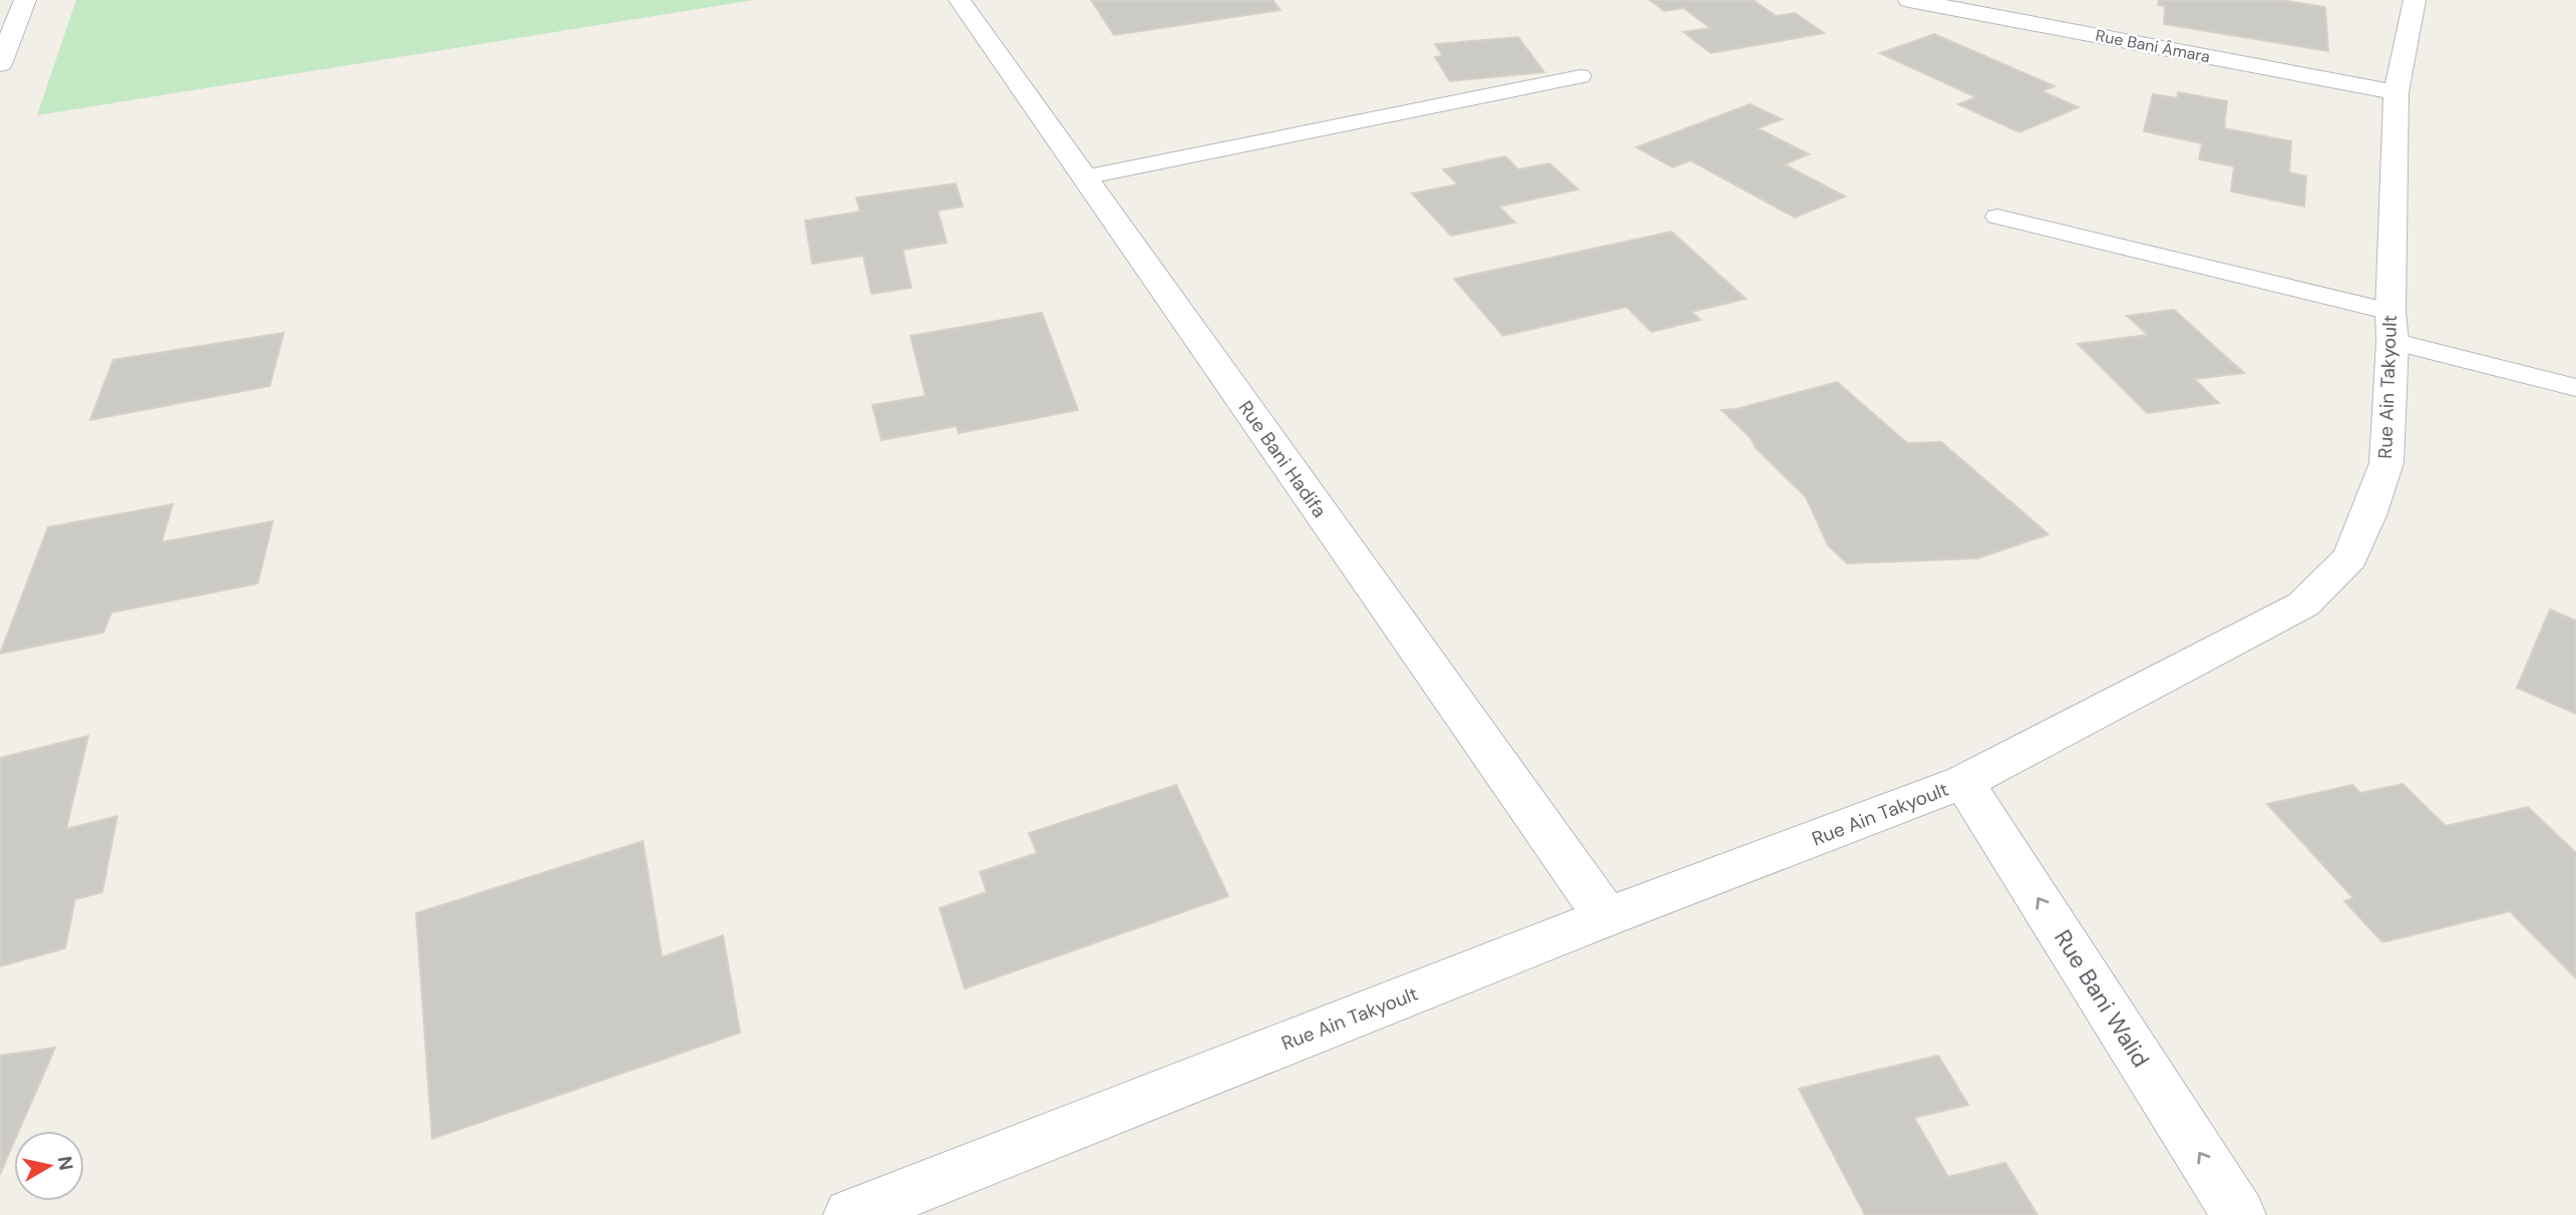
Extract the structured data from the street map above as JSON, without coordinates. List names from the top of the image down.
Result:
{
  "streets": {
    "street": [
      "Rue Bani Âmara",
      "Rue Ain Takyoult",
      "Rue Bani Hadifa",
      "Rue Bani Walid"
    ]
  },
  "crossings": [
    ["Rue Bani Âmara", "Rue Ain Takyoult"],
    ["Rue Ain Takyoult", "Rue Bani Hadifa"],
    ["Rue Ain Takyoult", "Rue Bani Walid"]
  ],
  "one_way": ["Rue Bani Walid"],
  "north": "right"
}
